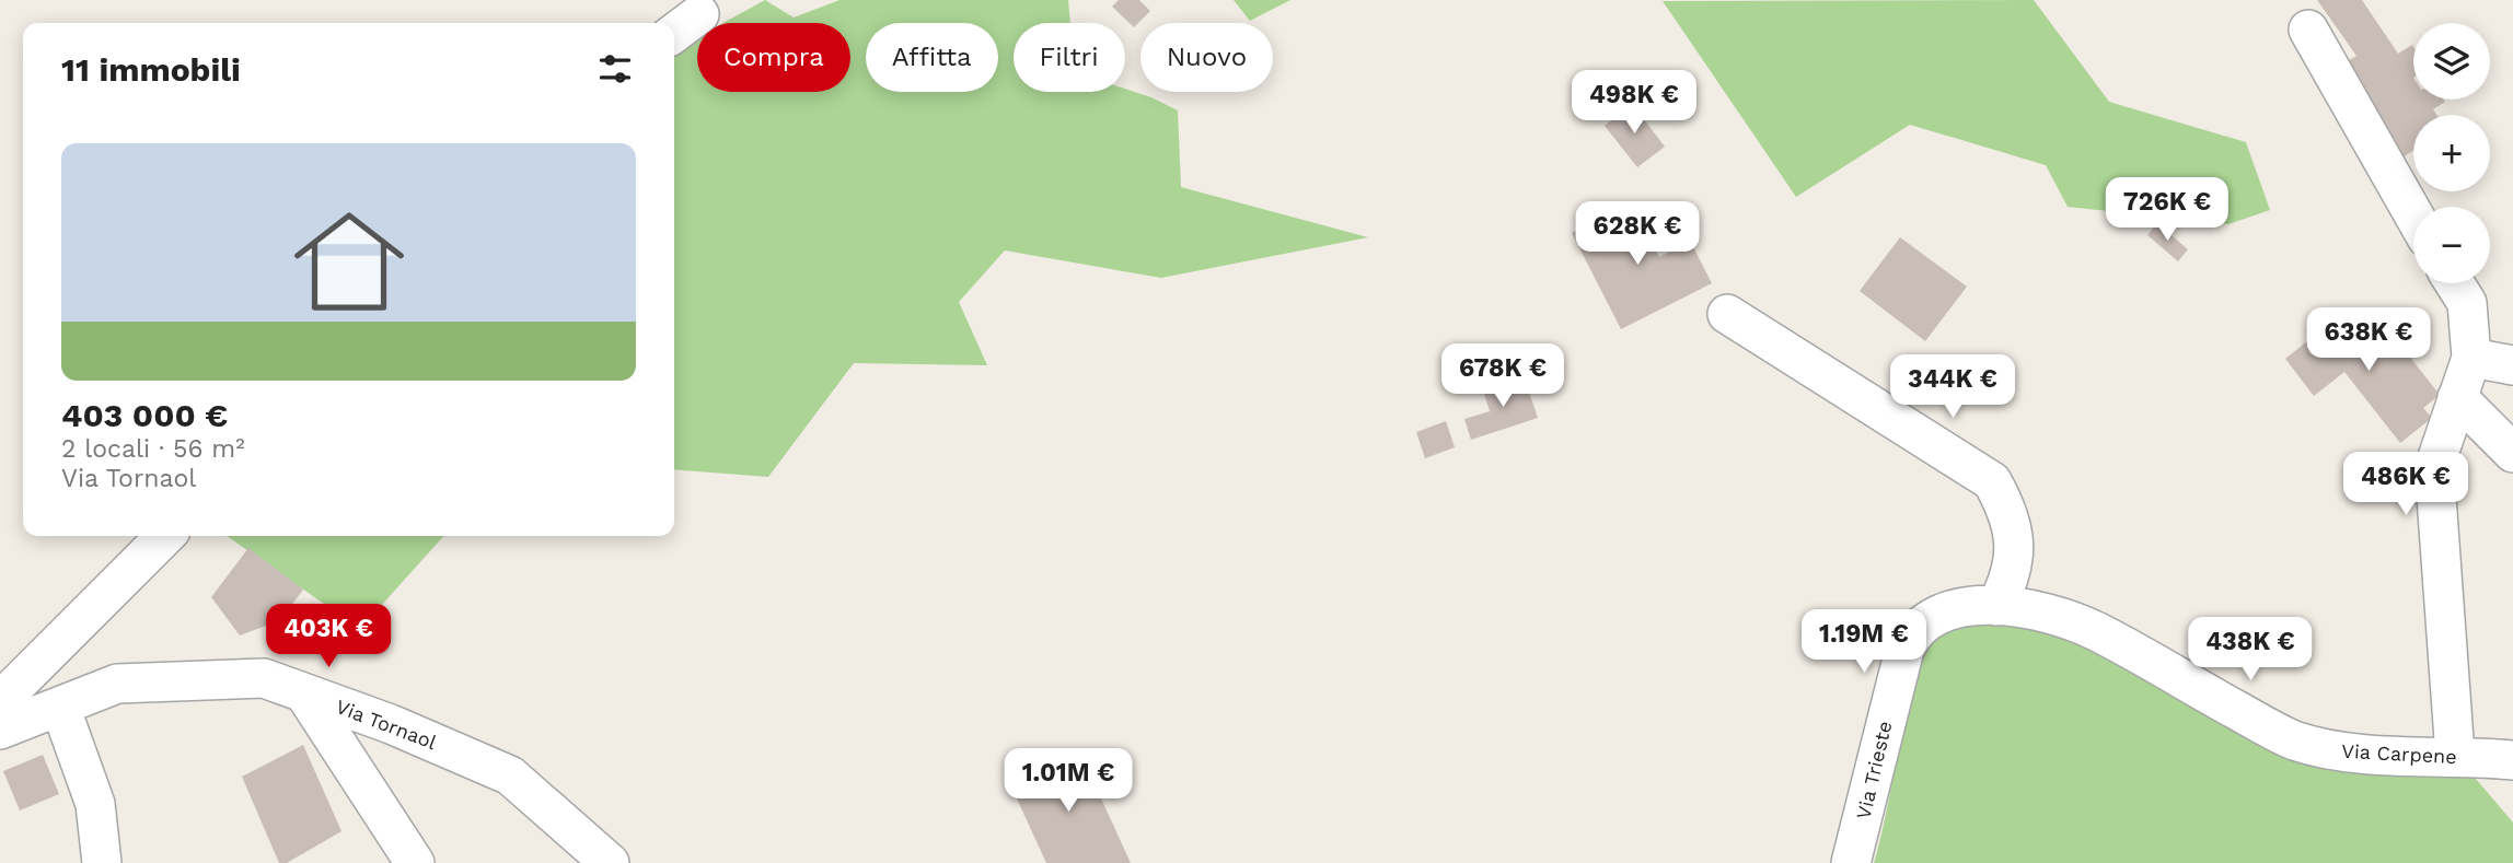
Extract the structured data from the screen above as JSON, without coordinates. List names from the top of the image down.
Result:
{
  "streets": {
    "street": ["Via Tornaol", "Via Carpene", "Via Trieste"]
  },
  "crossings": [
    ["Via Carpene", "Via Trieste"]
  ],
  "page": {
    "map_buttons": ["+", "−"],
    "chip": [
      "Compra",
      "Affitta",
      "Filtri",
      "Nuovo"
    ],
    "heading": "11 immobili",
    "price": [
      "498K €",
      "726K €",
      "628K €",
      "638K €",
      "678K €",
      "344K €",
      "486K €",
      "403K €",
      "1.19M €",
      "438K €",
      "1.01M €"
    ],
    "list": [
      {
        "name": "403 000 €",
        "note": "2 locali · 56 m² · Via Tornaol"
      }
    ]
  }
}
